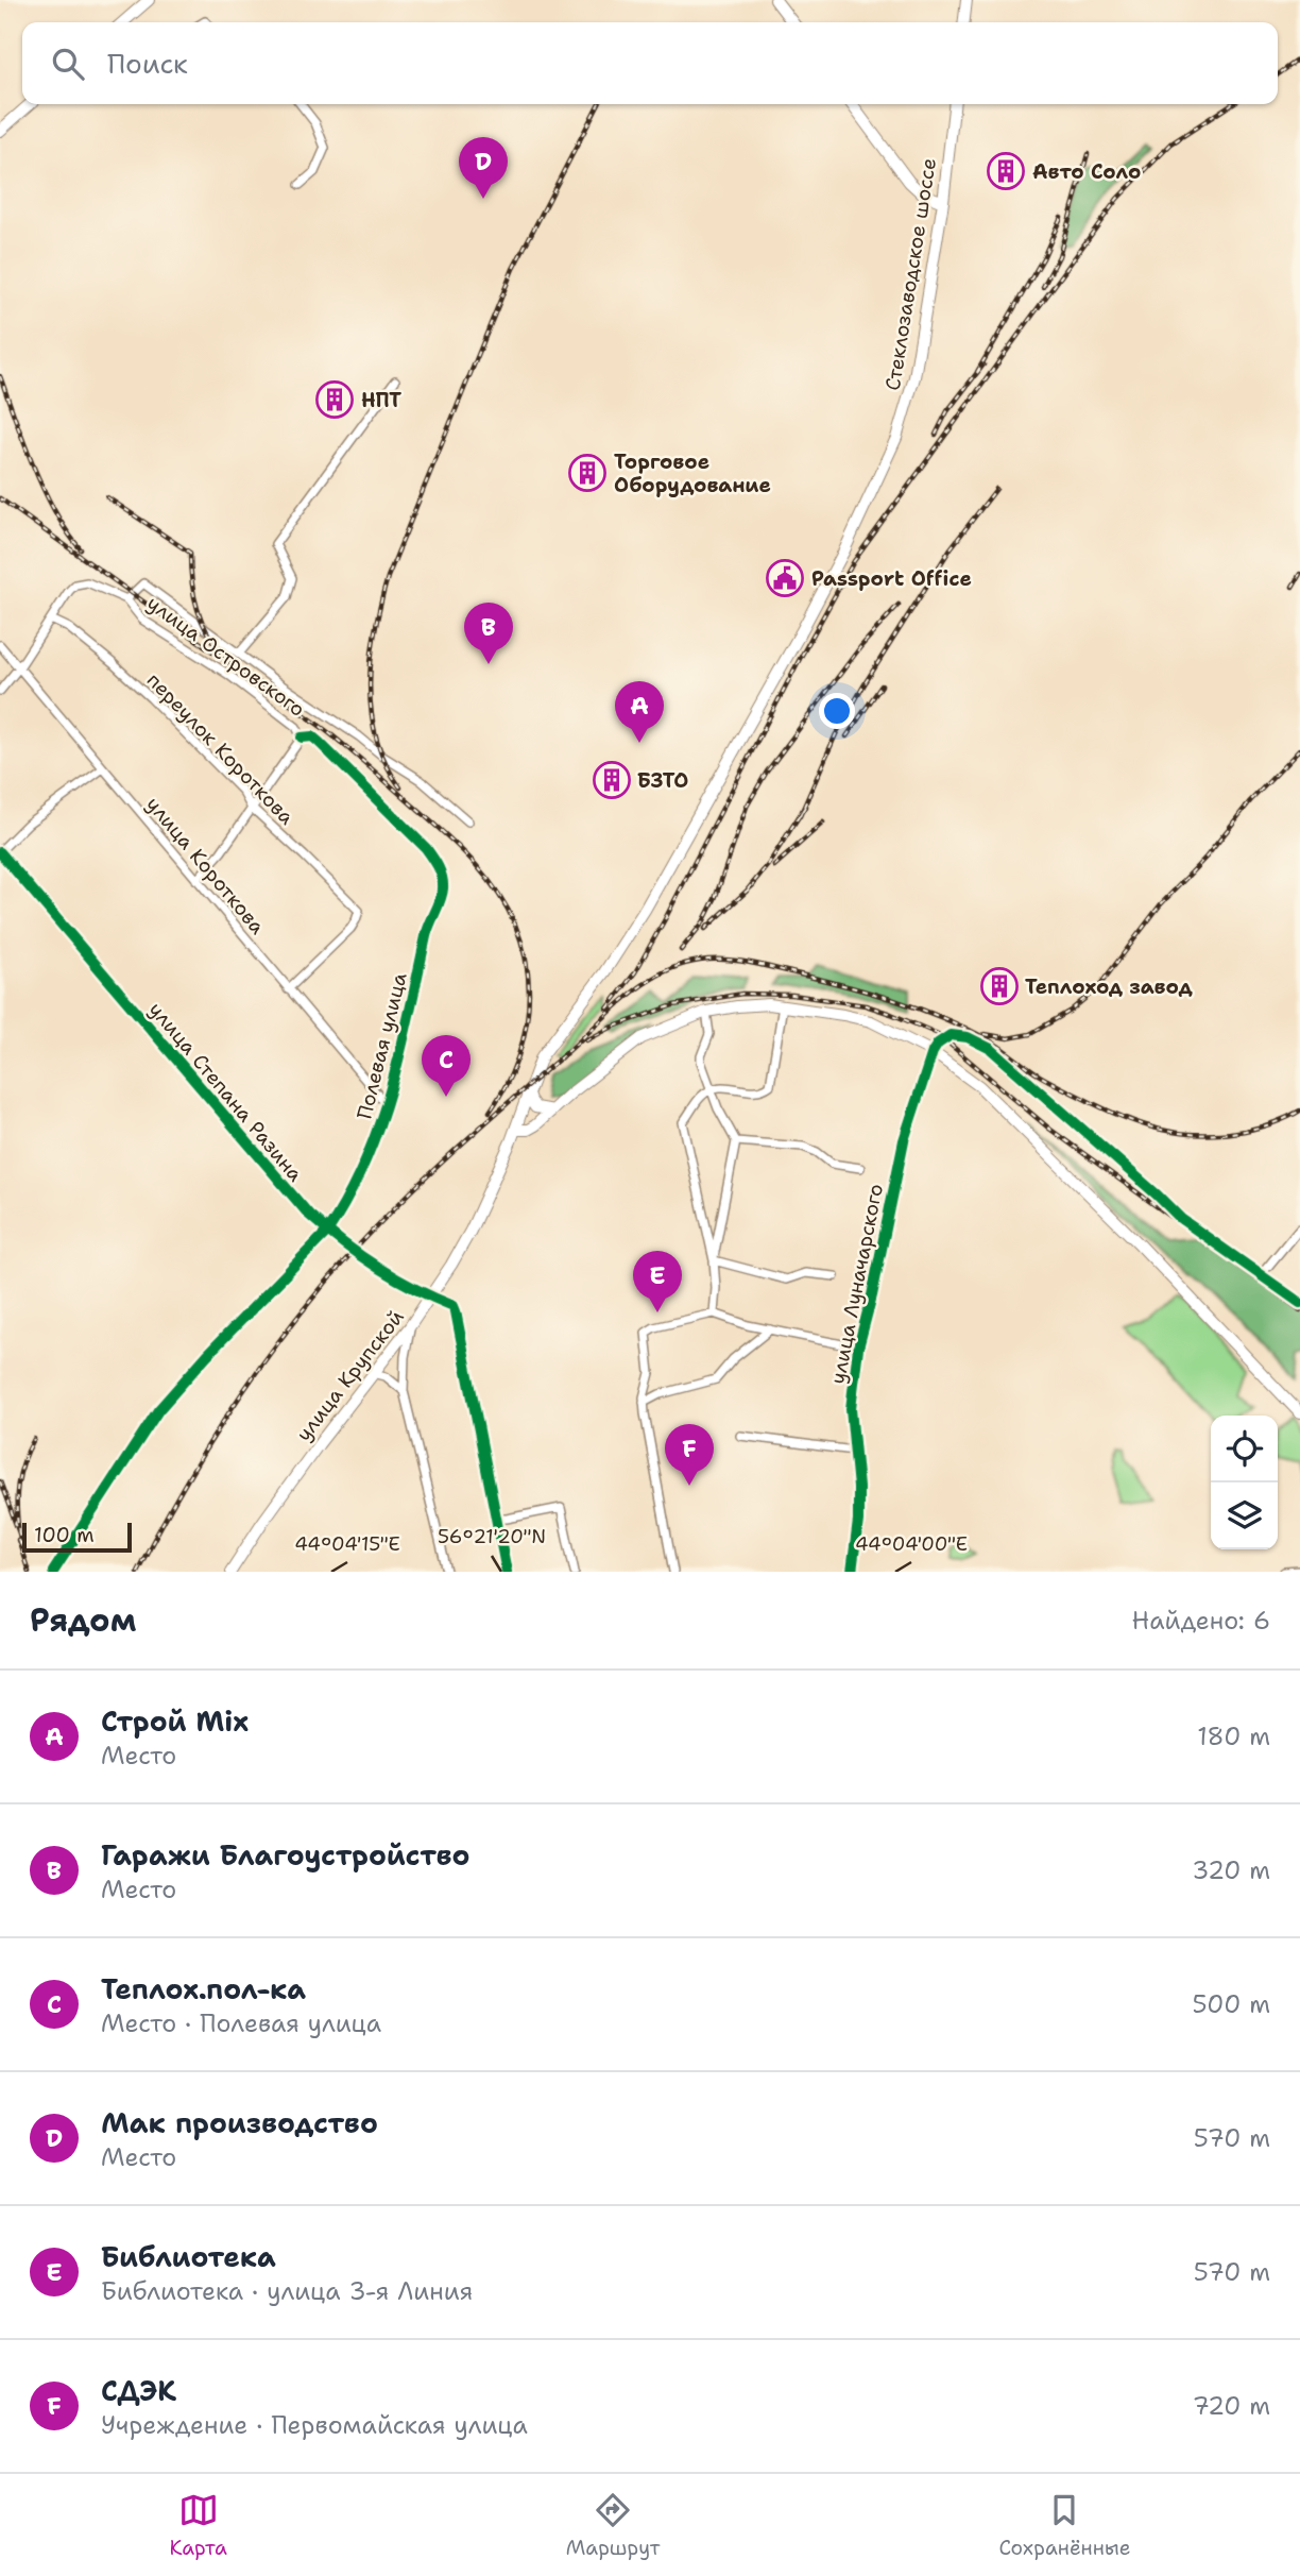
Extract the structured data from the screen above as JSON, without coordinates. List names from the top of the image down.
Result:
{
  "streets": {
    "main road": ["Стеклозаводское шоссе", "улица Степана Разина", "улица Крупской"],
    "street": [
      "улица Островского",
      "переулок Короткова",
      "улица Короткова",
      "Полевая улица",
      "улица Луначарского"
    ]
  },
  "crossings": [
    ["Стеклозаводское шоссе", "улица Крупской"],
    ["улица Островского", "переулок Короткова"],
    ["улица Островского", "Полевая улица"],
    ["переулок Короткова", "улица Короткова"],
    ["улица Короткова", "Полевая улица"],
    ["Полевая улица", "улица Степана Разина"],
    ["улица Степана Разина", "улица Крупской"]
  ],
  "places": {
    "building": [
      "Авто Соло",
      "НПТ",
      "Торговое Оборудование",
      "БЗТО",
      "Теплоход завод"
    ],
    "public building": ["Passport Office"]
  },
  "scale_bar": "100 m",
  "page": {
    "search": "Поиск",
    "pins": [
      "D",
      "B",
      "A",
      "C",
      "E",
      "F"
    ],
    "scale": "100 m",
    "heading": ["Рядом", "Найдено: 6"],
    "list": [
      {
        "mark": "A",
        "name": "Строй Mix",
        "note": "Место",
        "value": "180 m"
      },
      {
        "mark": "B",
        "name": "Гаражи Благоустройство",
        "note": "Место",
        "value": "320 m"
      },
      {
        "mark": "C",
        "name": "Теплох.пол-ка",
        "note": "Место · Полевая улица",
        "value": "500 m"
      },
      {
        "mark": "D",
        "name": "Мак производство",
        "note": "Место",
        "value": "570 m"
      },
      {
        "mark": "E",
        "name": "Библиотека",
        "note": "Библиотека · улица 3-я Линия",
        "value": "570 m"
      },
      {
        "mark": "F",
        "name": "СДЭК",
        "note": "Учреждение · Первомайская улица",
        "value": "720 m"
      }
    ],
    "nav": ["Карта", "Маршрут", "Сохранённые"]
  },
  "coordinates": ["56°21'20\"N", "44°04'15\"E", "44°04'00\"E"]
}
